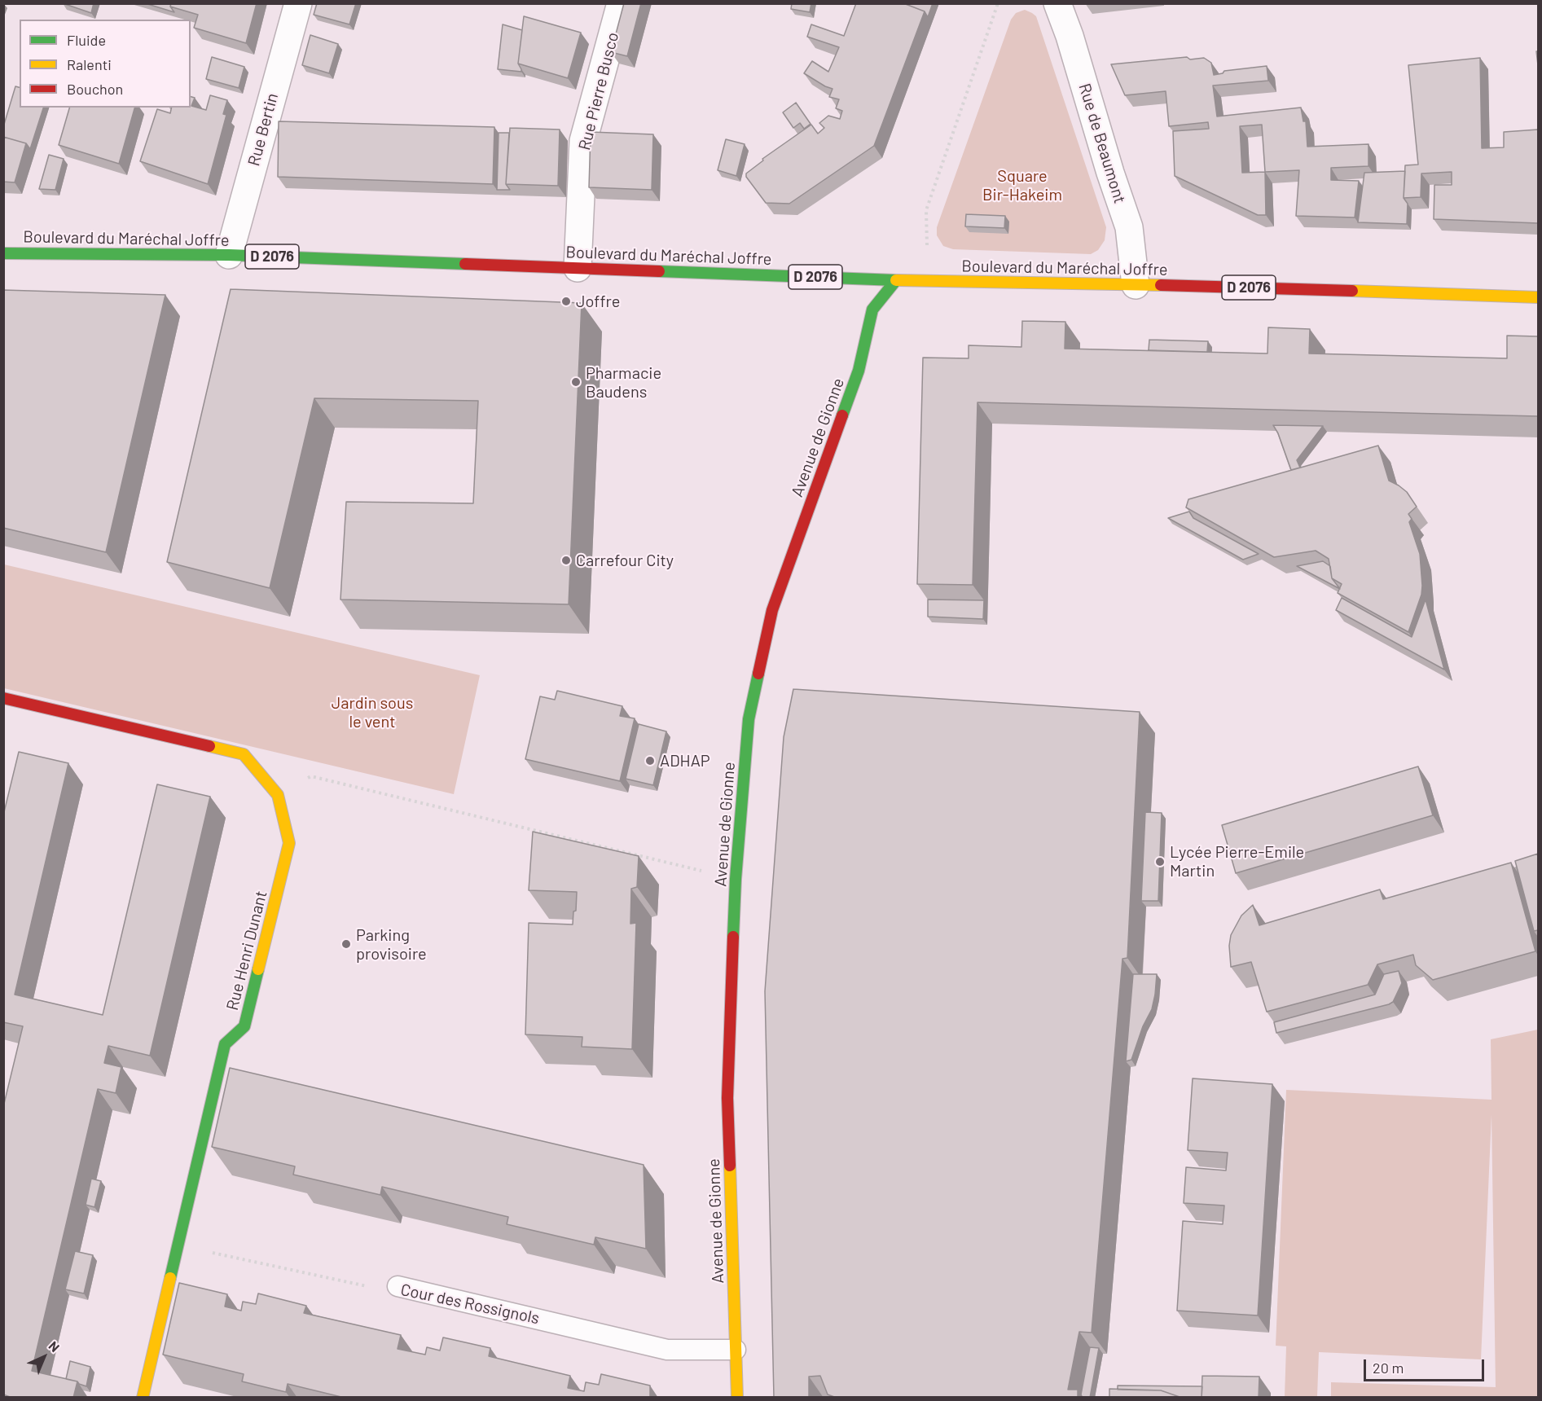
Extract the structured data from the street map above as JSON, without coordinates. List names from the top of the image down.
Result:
{
  "streets": {
    "street": [
      "Rue Pierre Busco",
      "Rue Bertin",
      "Rue de Beaumont",
      "Boulevard du Maréchal Joffre",
      "D 2076",
      "Avenue de Gionne",
      "Rue Henri Dunant"
    ],
    "lane": ["Cour des Rossignols"]
  },
  "crossings": [
    ["Rue Pierre Busco", "Boulevard du Maréchal Joffre"],
    ["Rue Bertin", "Boulevard du Maréchal Joffre"],
    ["Rue de Beaumont", "Boulevard du Maréchal Joffre"],
    ["Boulevard du Maréchal Joffre", "Avenue de Gionne"],
    ["Avenue de Gionne", "Cour des Rossignols"],
    ["Rue Henri Dunant", "Cour des Rossignols"]
  ],
  "parks": ["Square Bir-Hakeim", "Jardin sous le vent"],
  "places": [
    "Joffre",
    "Pharmacie Baudens",
    "Carrefour City",
    "ADHAP",
    "Lycée Pierre-Emile Martin",
    "Parking provisoire"
  ],
  "legend": ["Fluide", "Ralenti", "Bouchon"],
  "scale_bar": "20 m",
  "north": "top right"
}
